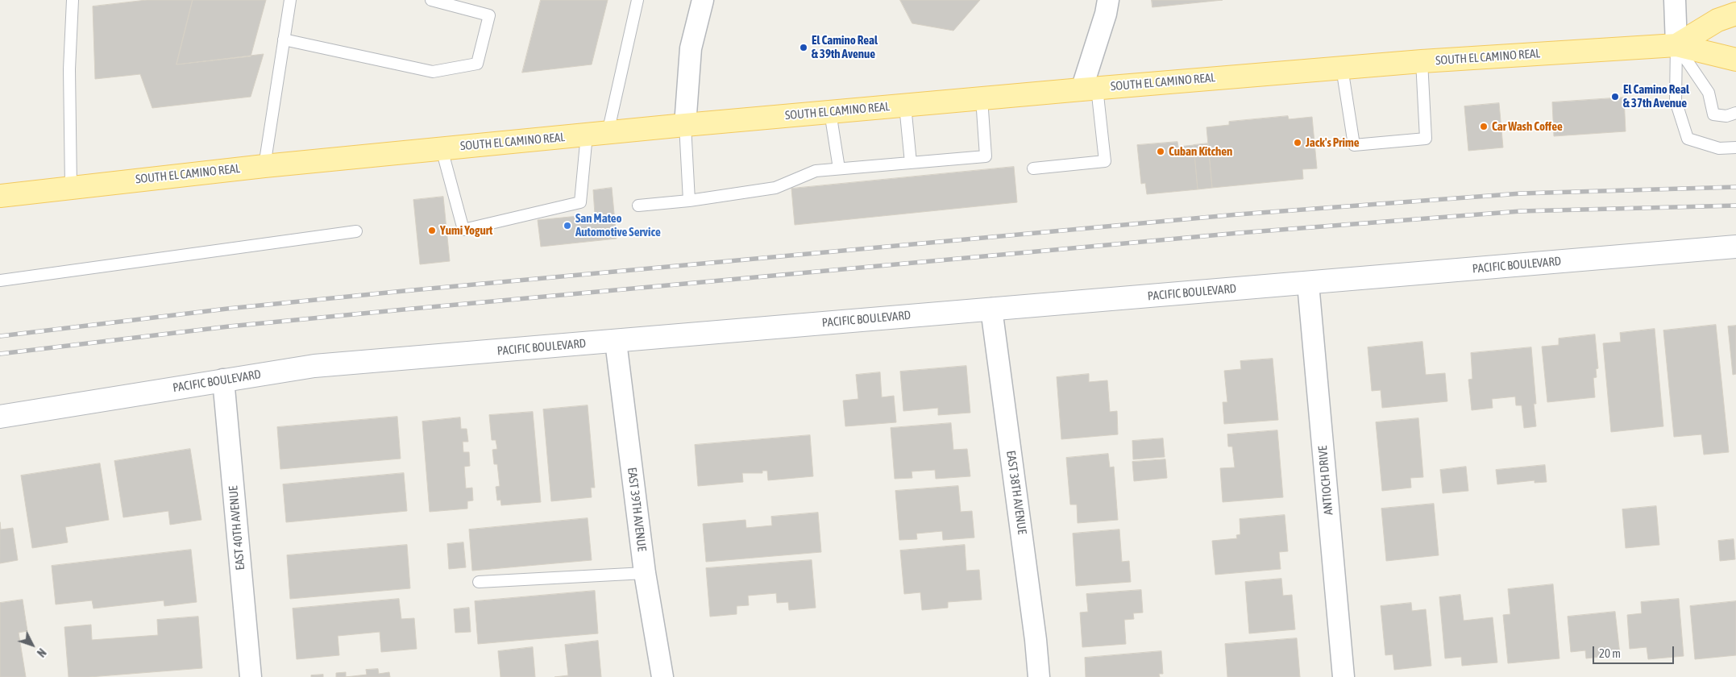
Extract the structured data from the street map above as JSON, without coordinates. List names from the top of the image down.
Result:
{
  "streets": {
    "main road": ["SOUTH EL CAMINO REAL"],
    "street": [
      "PACIFIC BOULEVARD",
      "ANTIOCH DRIVE",
      "EAST 38TH AVENUE",
      "EAST 39TH AVENUE",
      "EAST 40TH AVENUE"
    ]
  },
  "crossings": [
    ["PACIFIC BOULEVARD", "ANTIOCH DRIVE"],
    ["PACIFIC BOULEVARD", "EAST 38TH AVENUE"],
    ["PACIFIC BOULEVARD", "EAST 39TH AVENUE"],
    ["PACIFIC BOULEVARD", "EAST 40TH AVENUE"]
  ],
  "places": [
    "El Camino Real & 39th Avenue",
    "El Camino Real & 37th Avenue",
    "Car Wash Coffee",
    "Jack's Prime",
    "Cuban Kitchen",
    "San Mateo Automotive Service",
    "Yumi Yogurt"
  ],
  "scale_bar": "20 m",
  "north": "bottom right"
}
